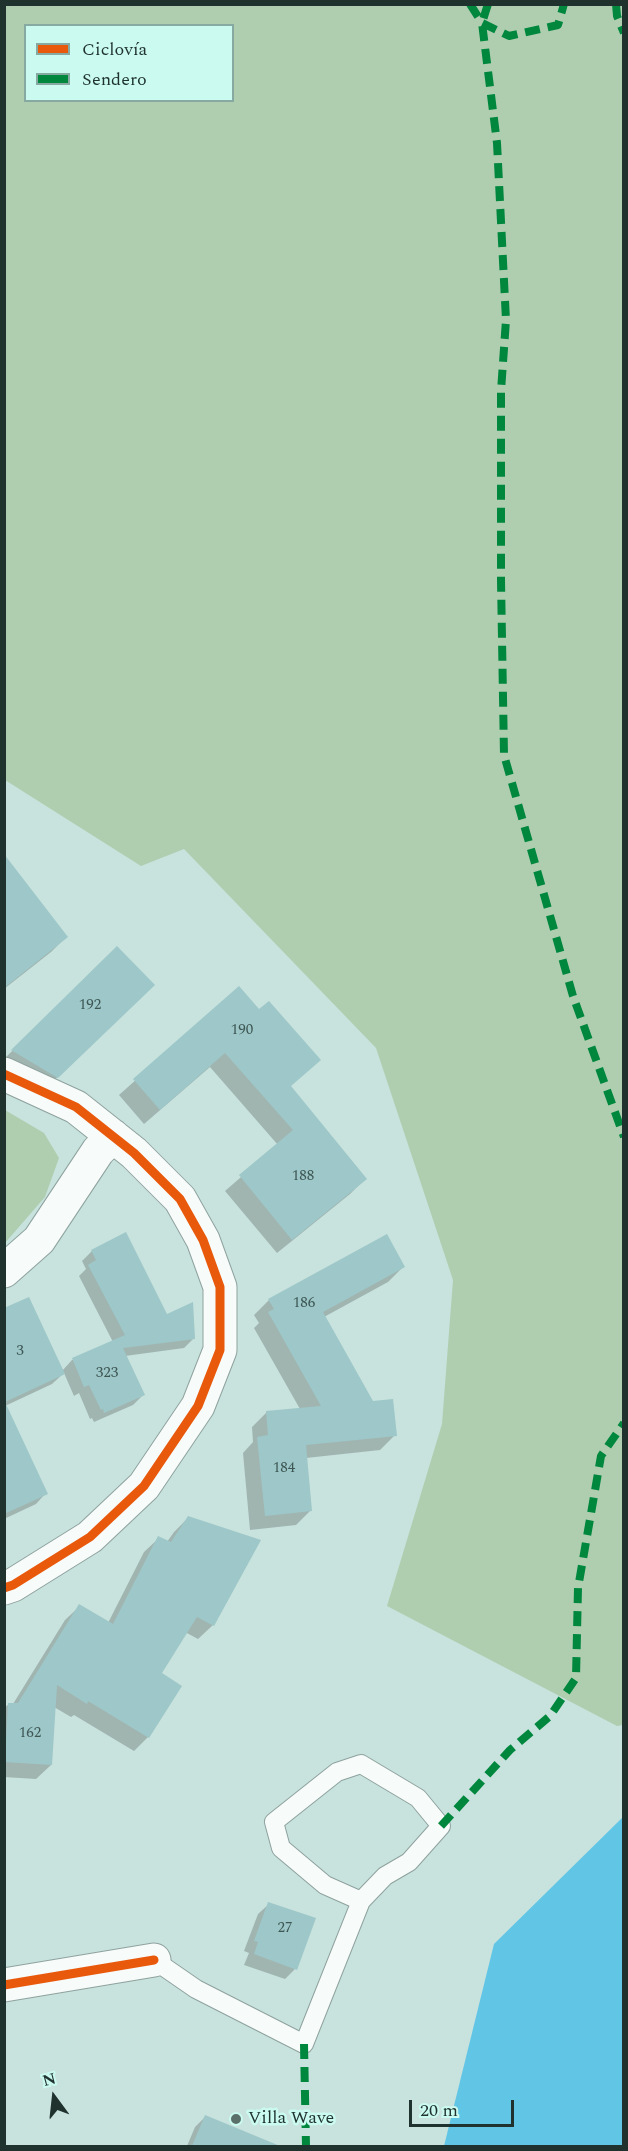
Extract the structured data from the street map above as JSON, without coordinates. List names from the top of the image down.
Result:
{
  "places": ["Villa Wave"],
  "house_numbers": [
    "192",
    "190",
    "188",
    "186",
    "3",
    "323",
    "184",
    "162",
    "27"
  ],
  "legend": ["Ciclovía", "Sendero"],
  "scale_bar": "20 m",
  "north": "top"
}
